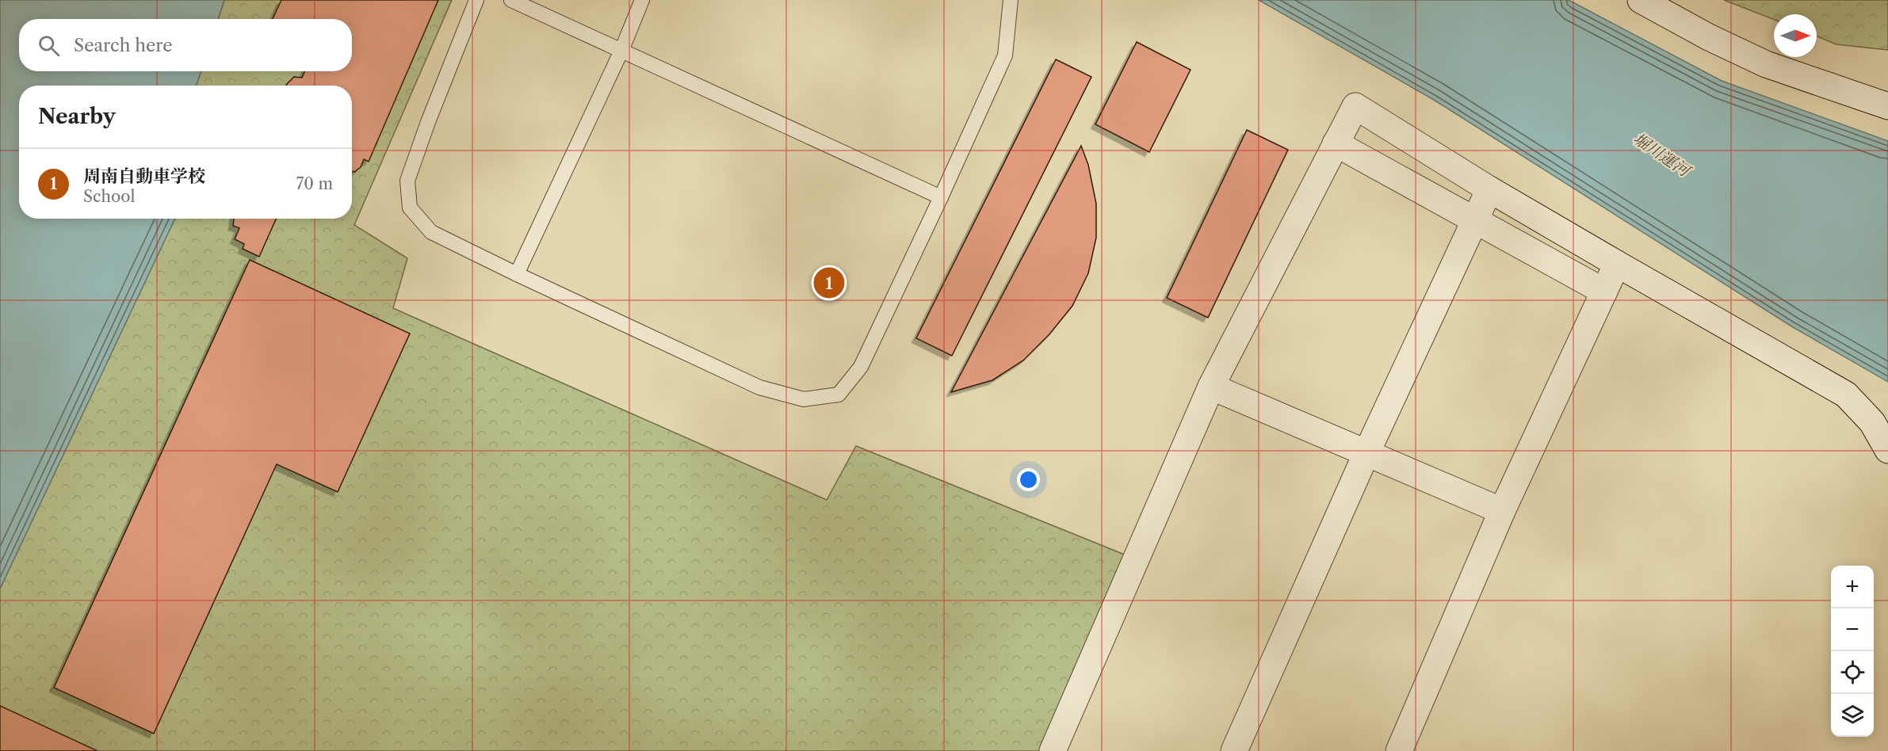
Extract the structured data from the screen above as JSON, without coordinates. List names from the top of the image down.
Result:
{
  "water": ["堀川運河"],
  "north": "right",
  "page": {
    "search": "Search here",
    "heading": "Nearby",
    "list": [
      {
        "mark": "1",
        "name": "周南自動車学校",
        "note": "School",
        "value": "70 m"
      }
    ],
    "pins": "1",
    "map_buttons": ["+", "−"]
  }
}
